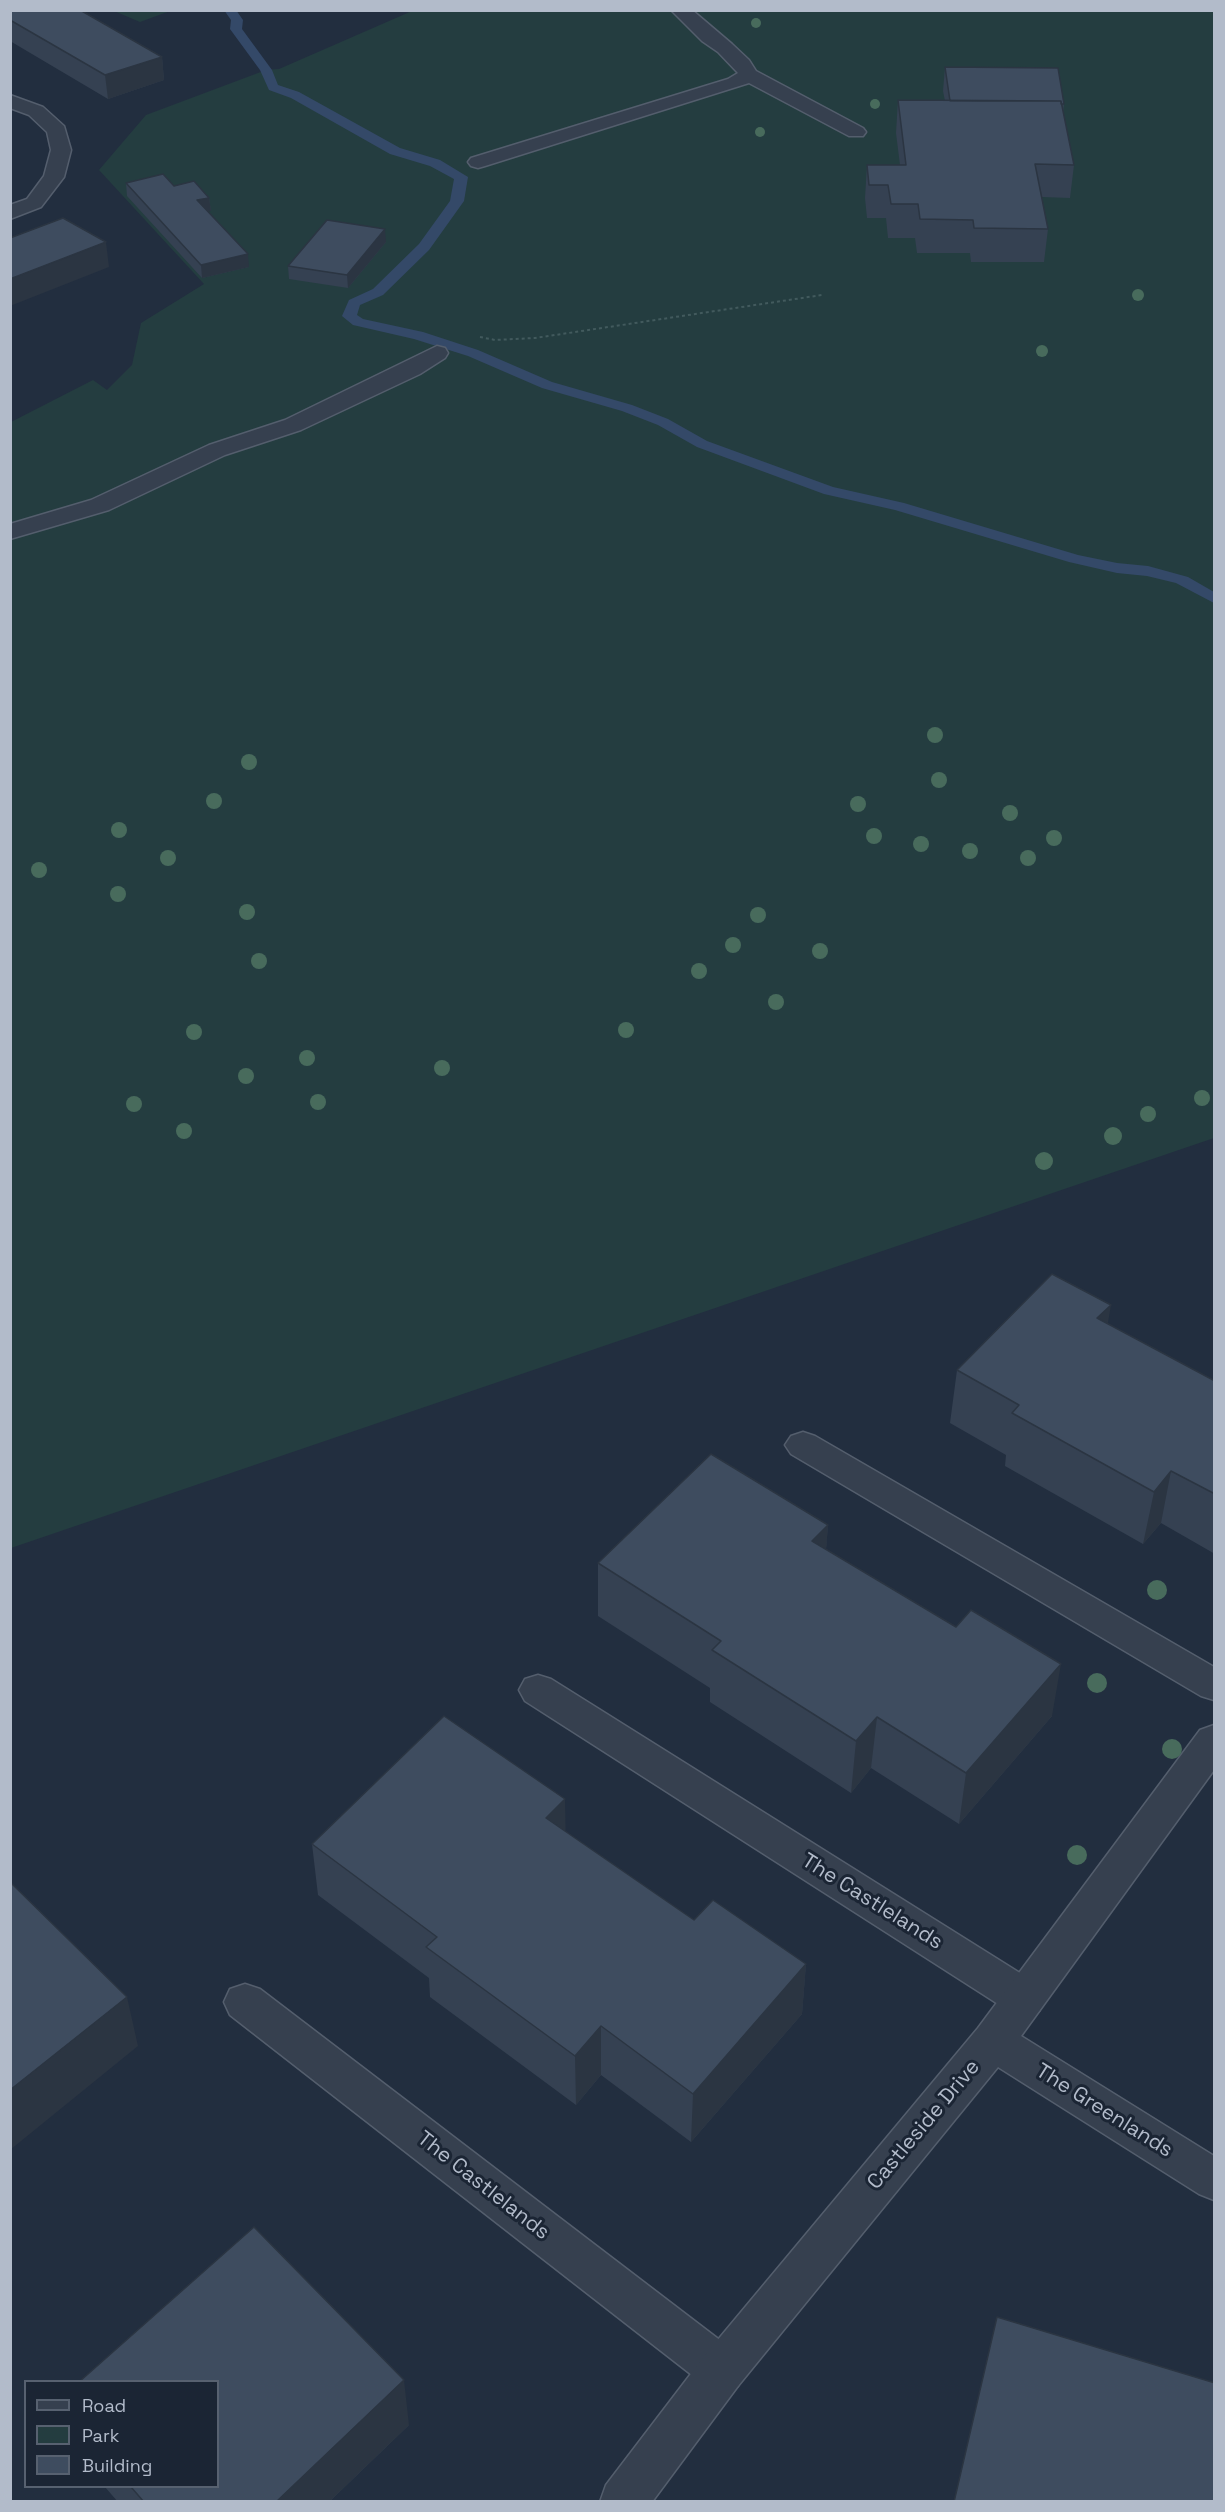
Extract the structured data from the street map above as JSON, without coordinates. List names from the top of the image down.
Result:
{
  "streets": {
    "street": ["The Castlelands", "The Greenlands", "Castleside Drive"]
  },
  "crossings": [
    ["The Castlelands", "Castleside Drive"],
    ["The Greenlands", "Castleside Drive"]
  ],
  "legend": ["Road", "Park", "Building"]
}
